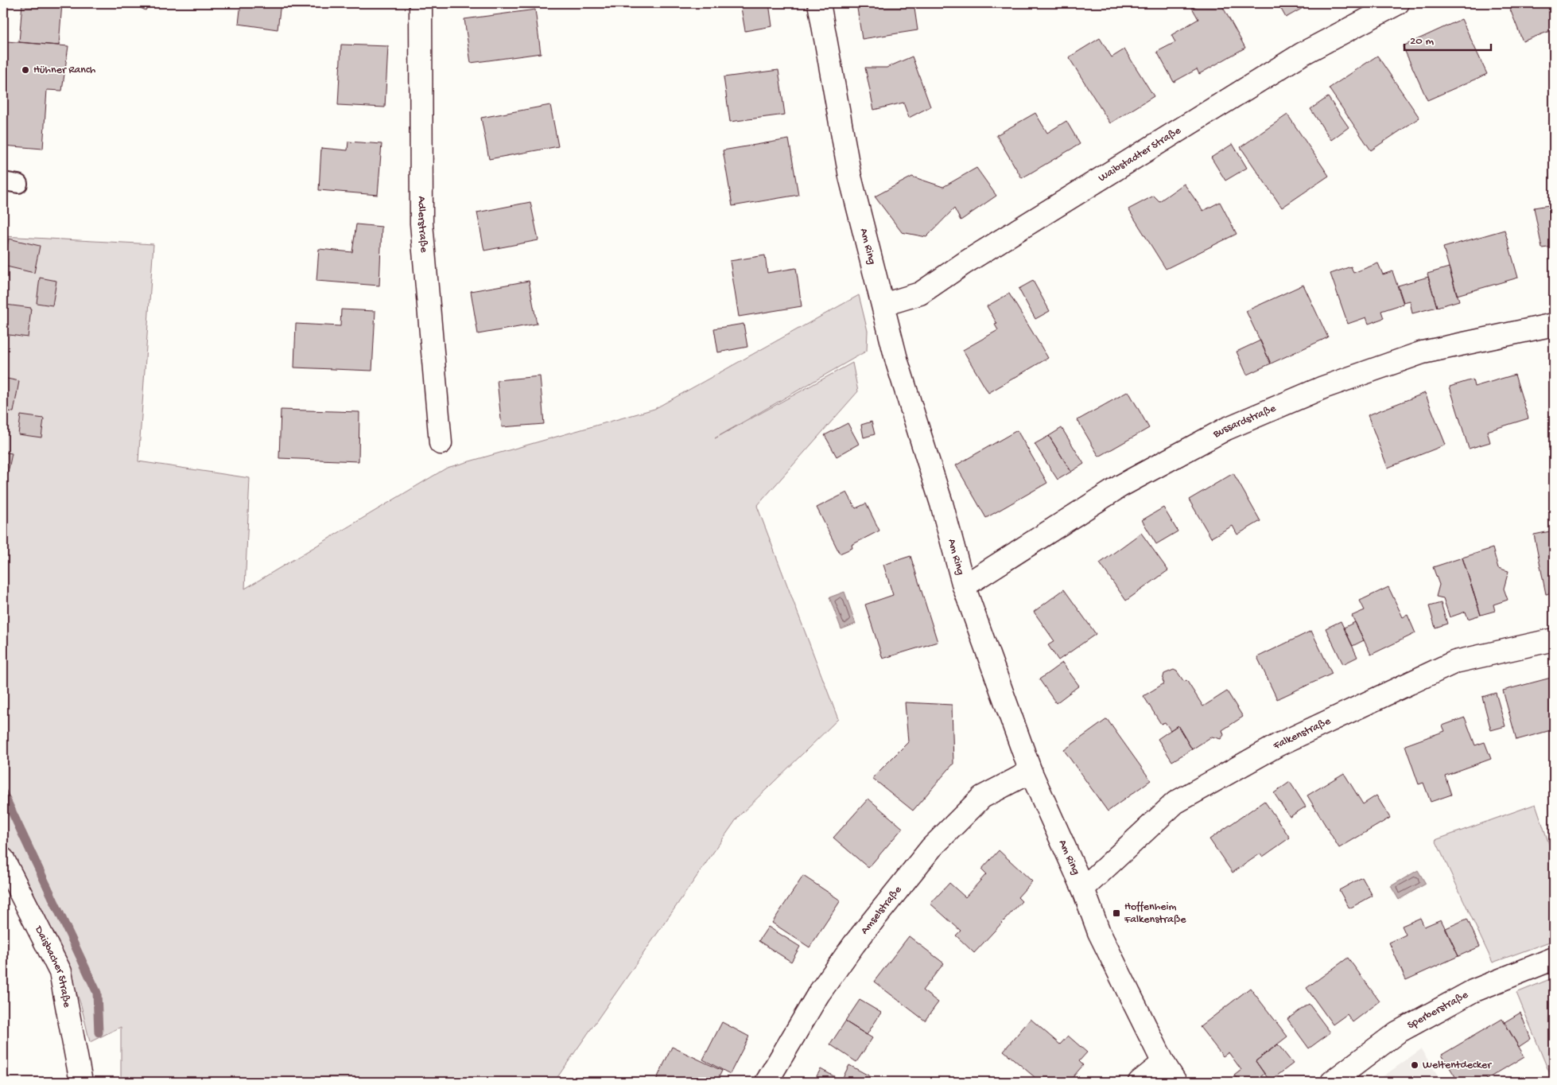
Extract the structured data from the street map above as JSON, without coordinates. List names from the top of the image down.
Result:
{
  "streets": {
    "street": [
      "Waibstadter Straße",
      "Adlerstraße",
      "Am Ring",
      "Bussardstraße",
      "Falkenstraße",
      "Amselstraße",
      "Daisbacher Straße",
      "Sperberstraße"
    ]
  },
  "crossings": [
    ["Waibstadter Straße", "Am Ring"],
    ["Am Ring", "Bussardstraße"],
    ["Am Ring", "Falkenstraße"],
    ["Am Ring", "Amselstraße"]
  ],
  "places": {
    "other": ["Hühner Ranch", "Weltentdecker"],
    "transit": ["Hoffenheim Falkenstraße"]
  },
  "scale_bar": "20 m"
}
